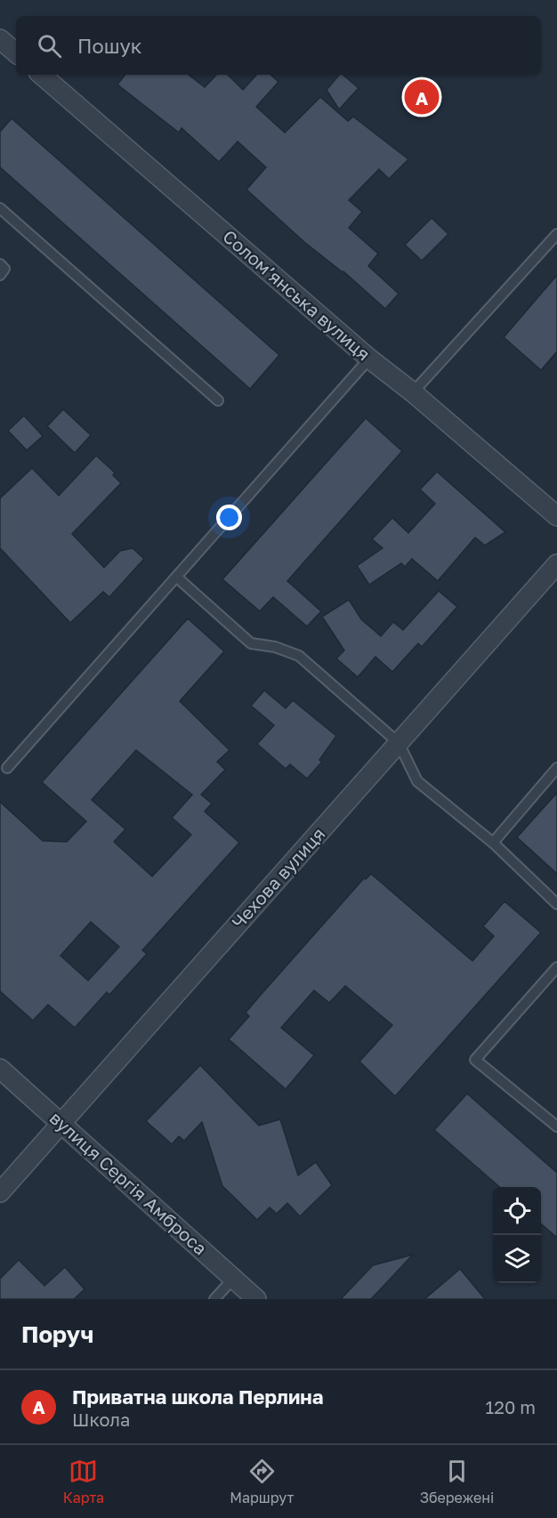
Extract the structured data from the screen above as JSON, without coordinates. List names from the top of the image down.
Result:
{
  "streets": {
    "street": ["Соломʼянська вулиця", "Чехова вулиця", "вулиця Сергія Амброса"]
  },
  "crossings": [
    ["Чехова вулиця", "вулиця Сергія Амброса"]
  ],
  "page": {
    "search": "Пошук",
    "pins": "A",
    "heading": "Поруч",
    "list": [
      {
        "mark": "A",
        "name": "Приватна школа Перлина",
        "note": "Школа",
        "value": "120 m"
      }
    ],
    "nav": ["Карта", "Маршрут", "Збережені"]
  }
}
